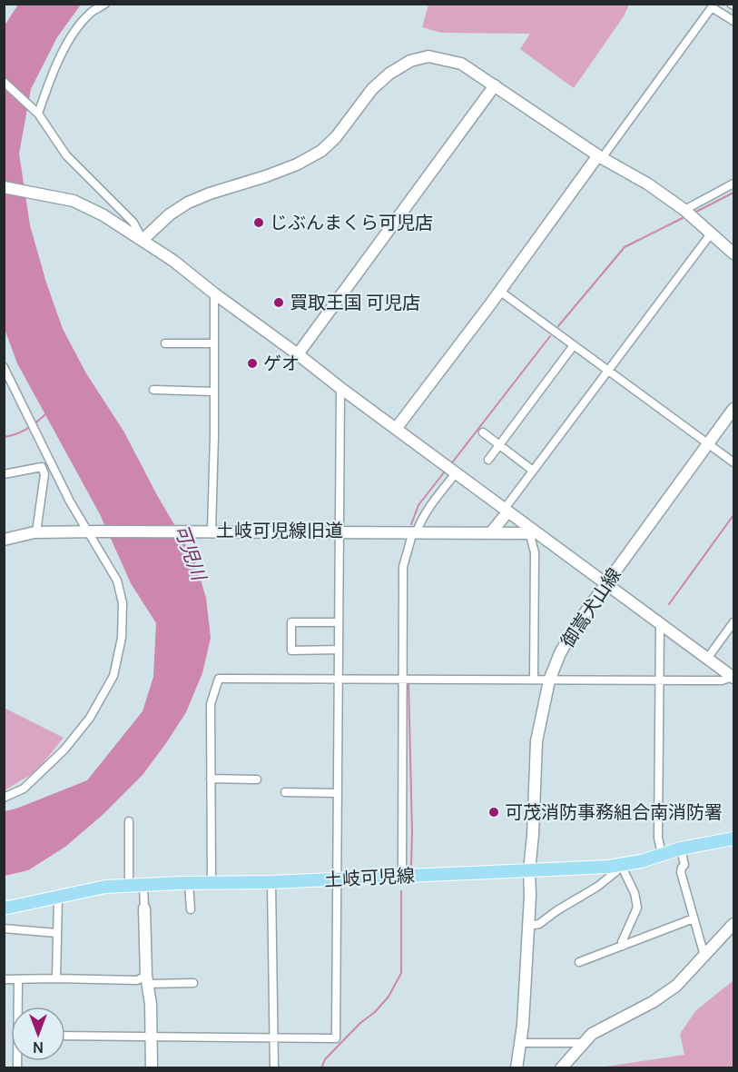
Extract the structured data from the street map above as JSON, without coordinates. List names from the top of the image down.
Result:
{
  "streets": {
    "main road": ["土岐可児線"],
    "street": ["土岐可児線旧道", "御嵩犬山線"]
  },
  "crossings": [
    ["御嵩犬山線", "土岐可児線"]
  ],
  "water": ["可児川"],
  "places": [
    "じぶんまくら可児店",
    "買取王国 可児店",
    "ゲオ",
    "可茂消防事務組合南消防署"
  ],
  "north": "bottom"
}
